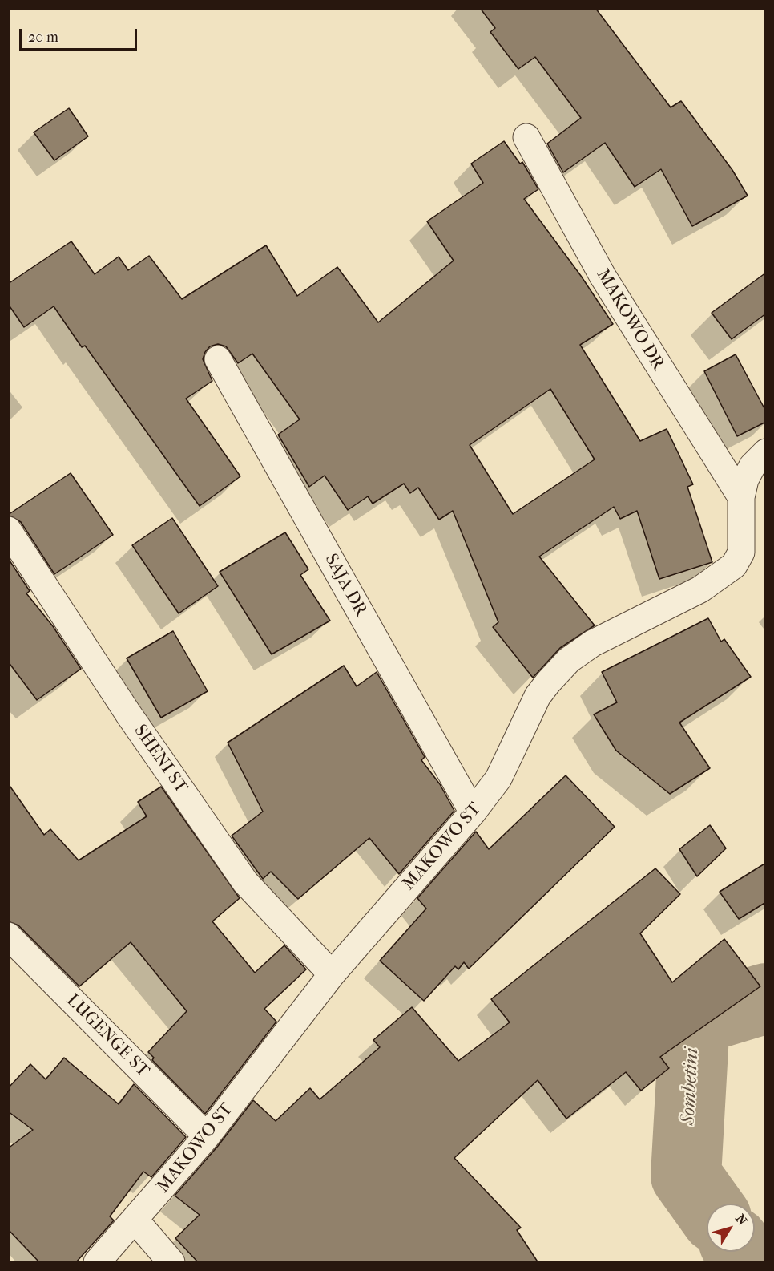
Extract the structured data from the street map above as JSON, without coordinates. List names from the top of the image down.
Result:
{
  "streets": {
    "street": [
      "MAKOWO DR",
      "SAJA DR",
      "SHENI ST",
      "MAKOWO ST",
      "LUGENGE ST"
    ]
  },
  "crossings": [
    ["MAKOWO DR", "MAKOWO ST"],
    ["SAJA DR", "MAKOWO ST"],
    ["SHENI ST", "MAKOWO ST"],
    ["MAKOWO ST", "LUGENGE ST"]
  ],
  "water": ["Sombetini"],
  "scale_bar": "20 m",
  "north": "top right"
}
